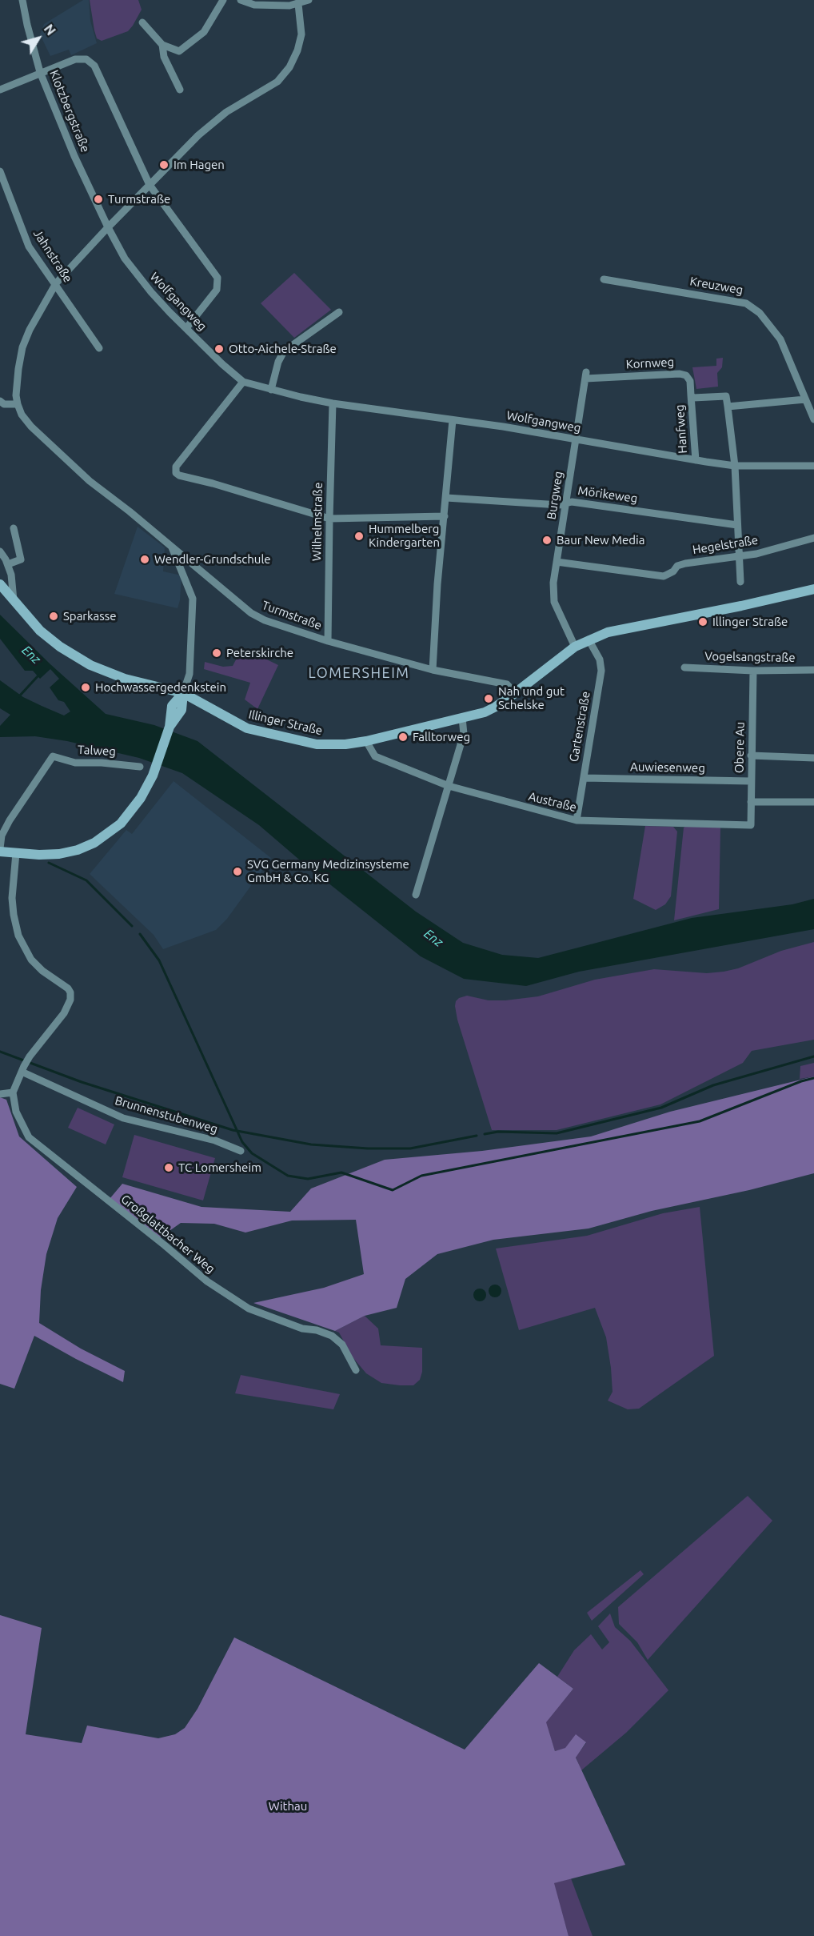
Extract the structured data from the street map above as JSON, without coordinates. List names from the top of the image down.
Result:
{
  "streets": {
    "street": [
      "Klotzbergstraße",
      "Jahnstraße",
      "Kreuzweg",
      "Wolfgangweg",
      "Kornweg",
      "Hanfweg",
      "Mörikeweg",
      "Burgweg",
      "Wilhelmstraße",
      "Hegelstraße",
      "Turmstraße",
      "Vogelsangstraße",
      "Illinger Straße",
      "Gartenstraße",
      "Obere Au",
      "Talweg",
      "Auwiesenweg",
      "Austraße",
      "Brunnenstubenweg",
      "Großglattbacher Weg"
    ]
  },
  "crossings": [
    ["Klotzbergstraße", "Wolfgangweg"],
    ["Klotzbergstraße", "Turmstraße"],
    ["Jahnstraße", "Turmstraße"],
    ["Wolfgangweg", "Hanfweg"],
    ["Wolfgangweg", "Burgweg"],
    ["Wolfgangweg", "Wilhelmstraße"],
    ["Wolfgangweg", "Turmstraße"],
    ["Kornweg", "Hanfweg"],
    ["Kornweg", "Burgweg"],
    ["Mörikeweg", "Burgweg"],
    ["Burgweg", "Hegelstraße"],
    ["Burgweg", "Illinger Straße"],
    ["Wilhelmstraße", "Turmstraße"],
    ["Turmstraße", "Illinger Straße"],
    ["Vogelsangstraße", "Obere Au"],
    ["Illinger Straße", "Gartenstraße"],
    ["Illinger Straße", "Austraße"],
    ["Gartenstraße", "Auwiesenweg"],
    ["Gartenstraße", "Austraße"],
    ["Obere Au", "Auwiesenweg"],
    ["Obere Au", "Austraße"]
  ],
  "districts": ["LOMERSHEIM"],
  "water": ["Enz"],
  "parks": ["Withau"],
  "places": [
    "Im Hagen",
    "Turmstraße",
    "Otto-Aichele-Straße",
    "Hummelberg Kindergarten",
    "Baur New Media",
    "Wendler-Grundschule",
    "Sparkasse",
    "Illinger Straße",
    "Peterskirche",
    "Hochwassergedenkstein",
    "Nah und gut Schelske",
    "Falltorweg",
    "SVG Germany Medizinsysteme GmbH & Co. KG",
    "TC Lomersheim"
  ],
  "north": "top right"
}
